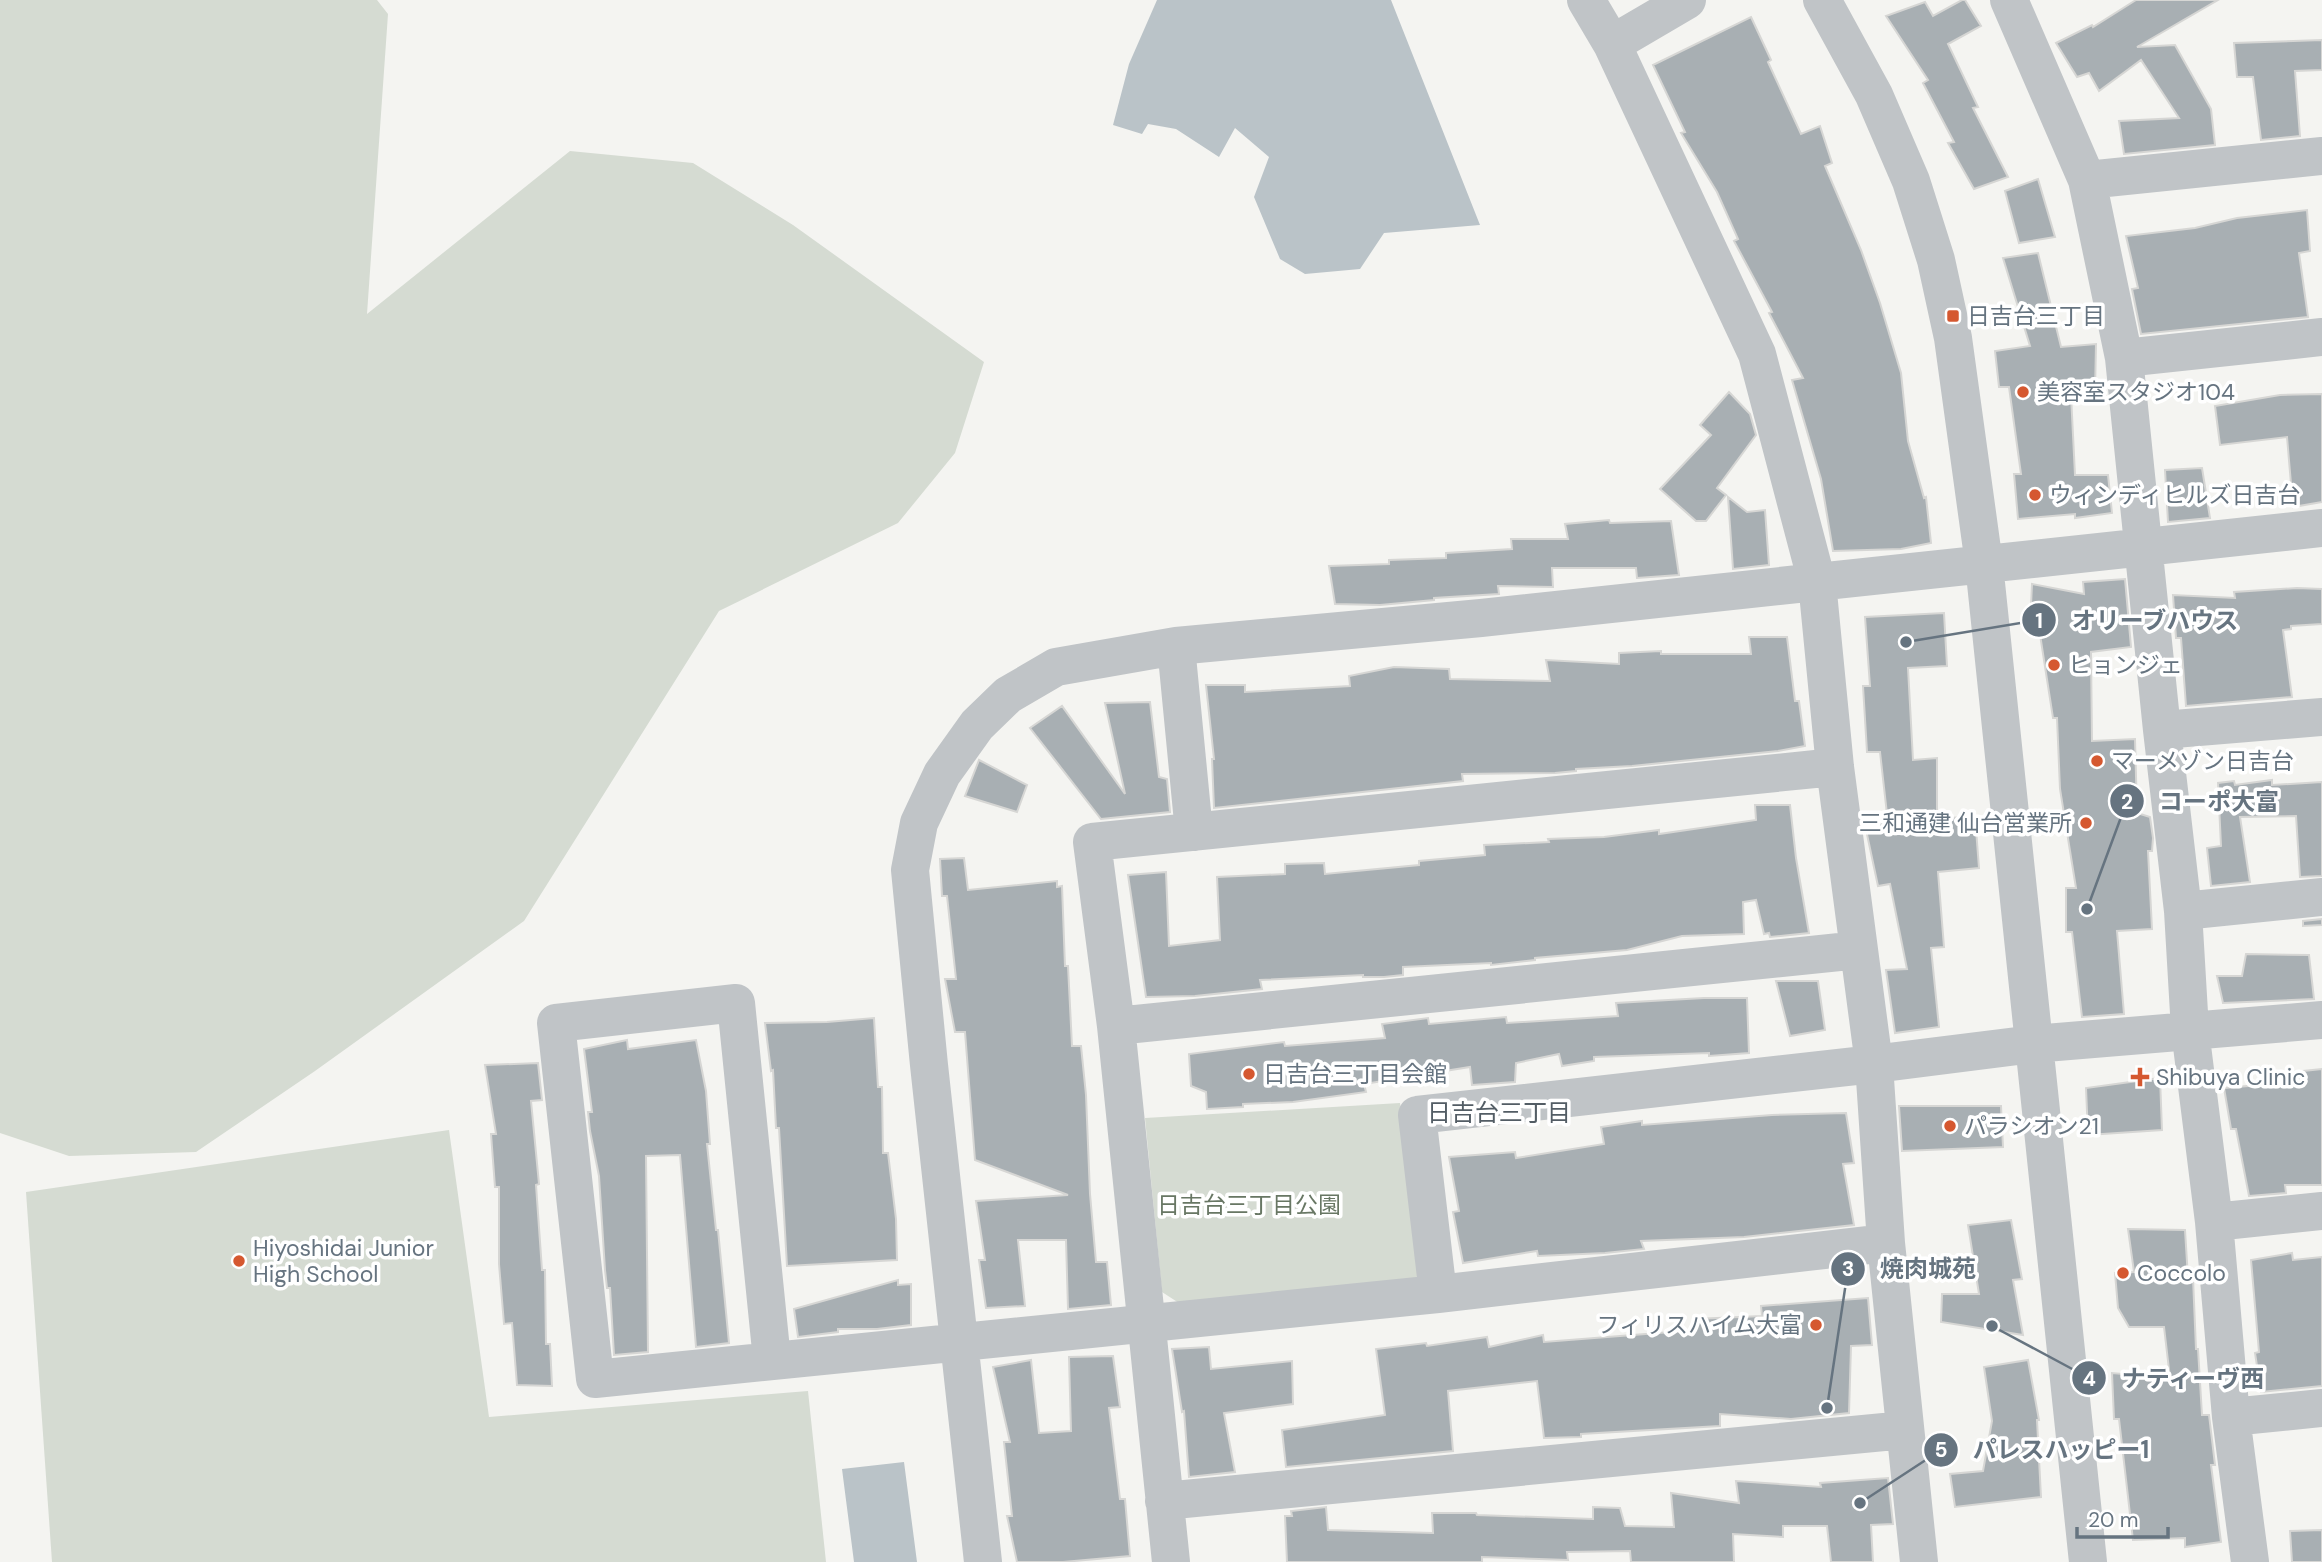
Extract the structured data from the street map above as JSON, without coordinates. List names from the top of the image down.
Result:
{
  "districts": ["日吉台三丁目"],
  "parks": ["日吉台三丁目公園"],
  "places": {
    "transit": ["日吉台三丁目"],
    "other": [
      "美容室スタジオ104",
      "ウィンディヒルズ日吉台",
      "オリーブハウス",
      "ヒョンジェ",
      "マーメゾン日吉台",
      "三和通建 仙台営業所",
      "コーポ大富",
      "日吉台三丁目会館",
      "パラシオン21",
      "Hiyoshidai Junior High School",
      "Coccolo",
      "フィリスハイム大富",
      "ナティーヴ西",
      "焼肉城苑",
      "パレスハッピー1"
    ],
    "health": ["Shibuya Clinic"]
  },
  "scale_bar": "20 m"
}
